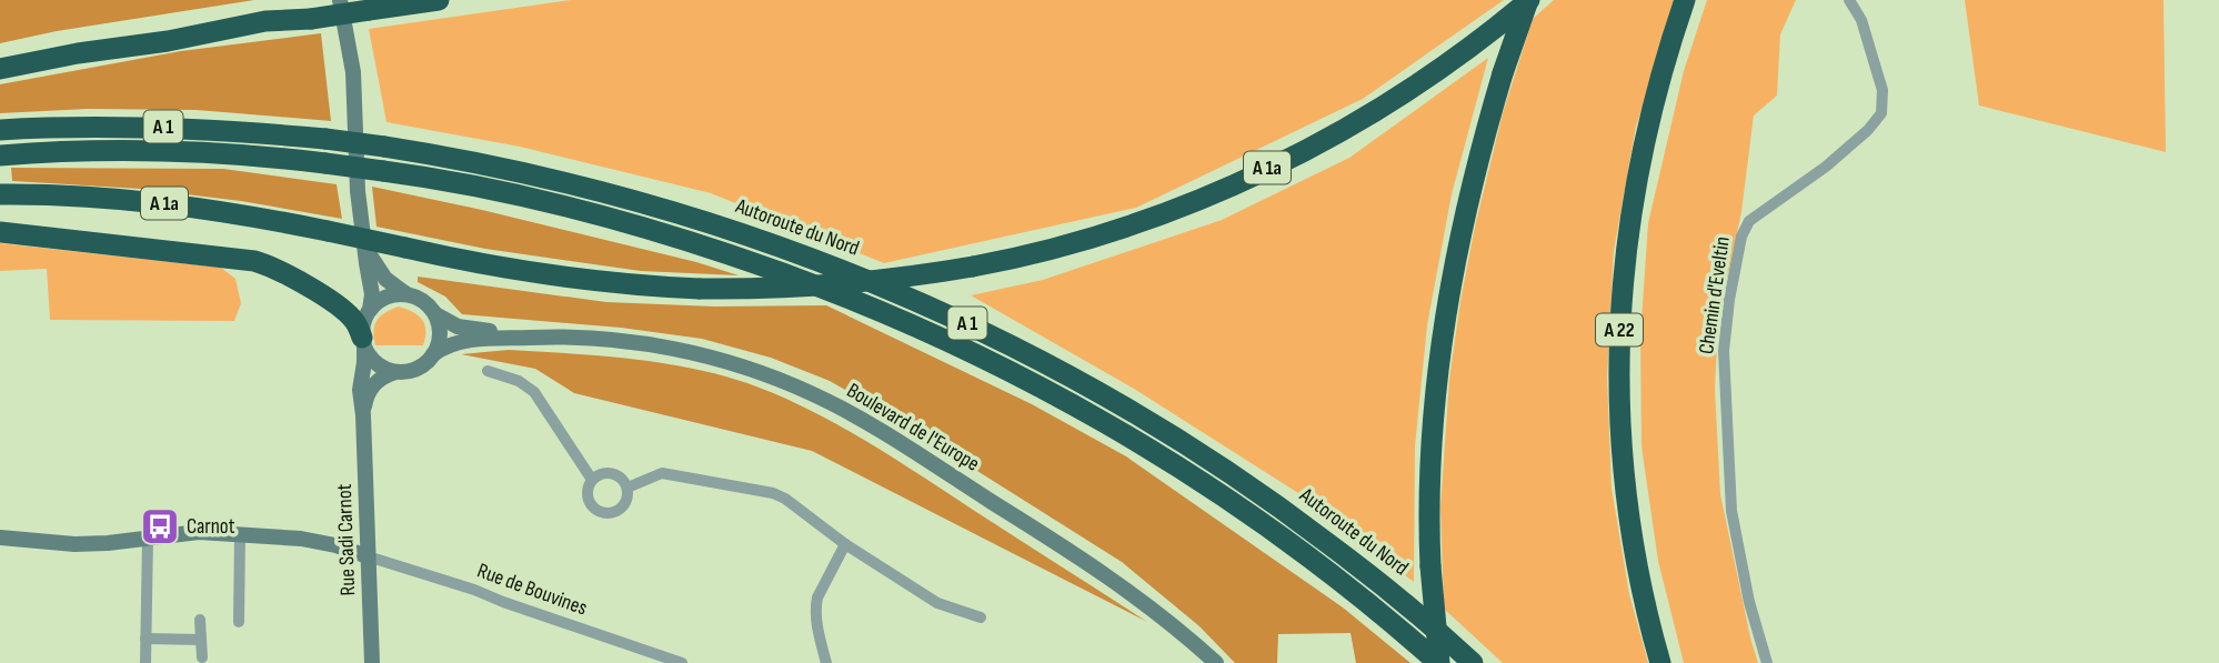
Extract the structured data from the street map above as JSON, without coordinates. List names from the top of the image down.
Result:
{
  "streets": {
    "highway": [
      "A 1",
      "A 1a",
      "Autoroute du Nord",
      "A 22"
    ],
    "street": [
      "Chemin d'Eveltin",
      "Boulevard de l'Europe",
      "Rue Sadi Carnot",
      "Rue de Bouvines"
    ]
  },
  "crossings": [
    ["Boulevard de l'Europe", "Rue Sadi Carnot"],
    ["Rue Sadi Carnot", "Rue de Bouvines"]
  ],
  "places": {
    "bus stop": ["Carnot"]
  }
}
